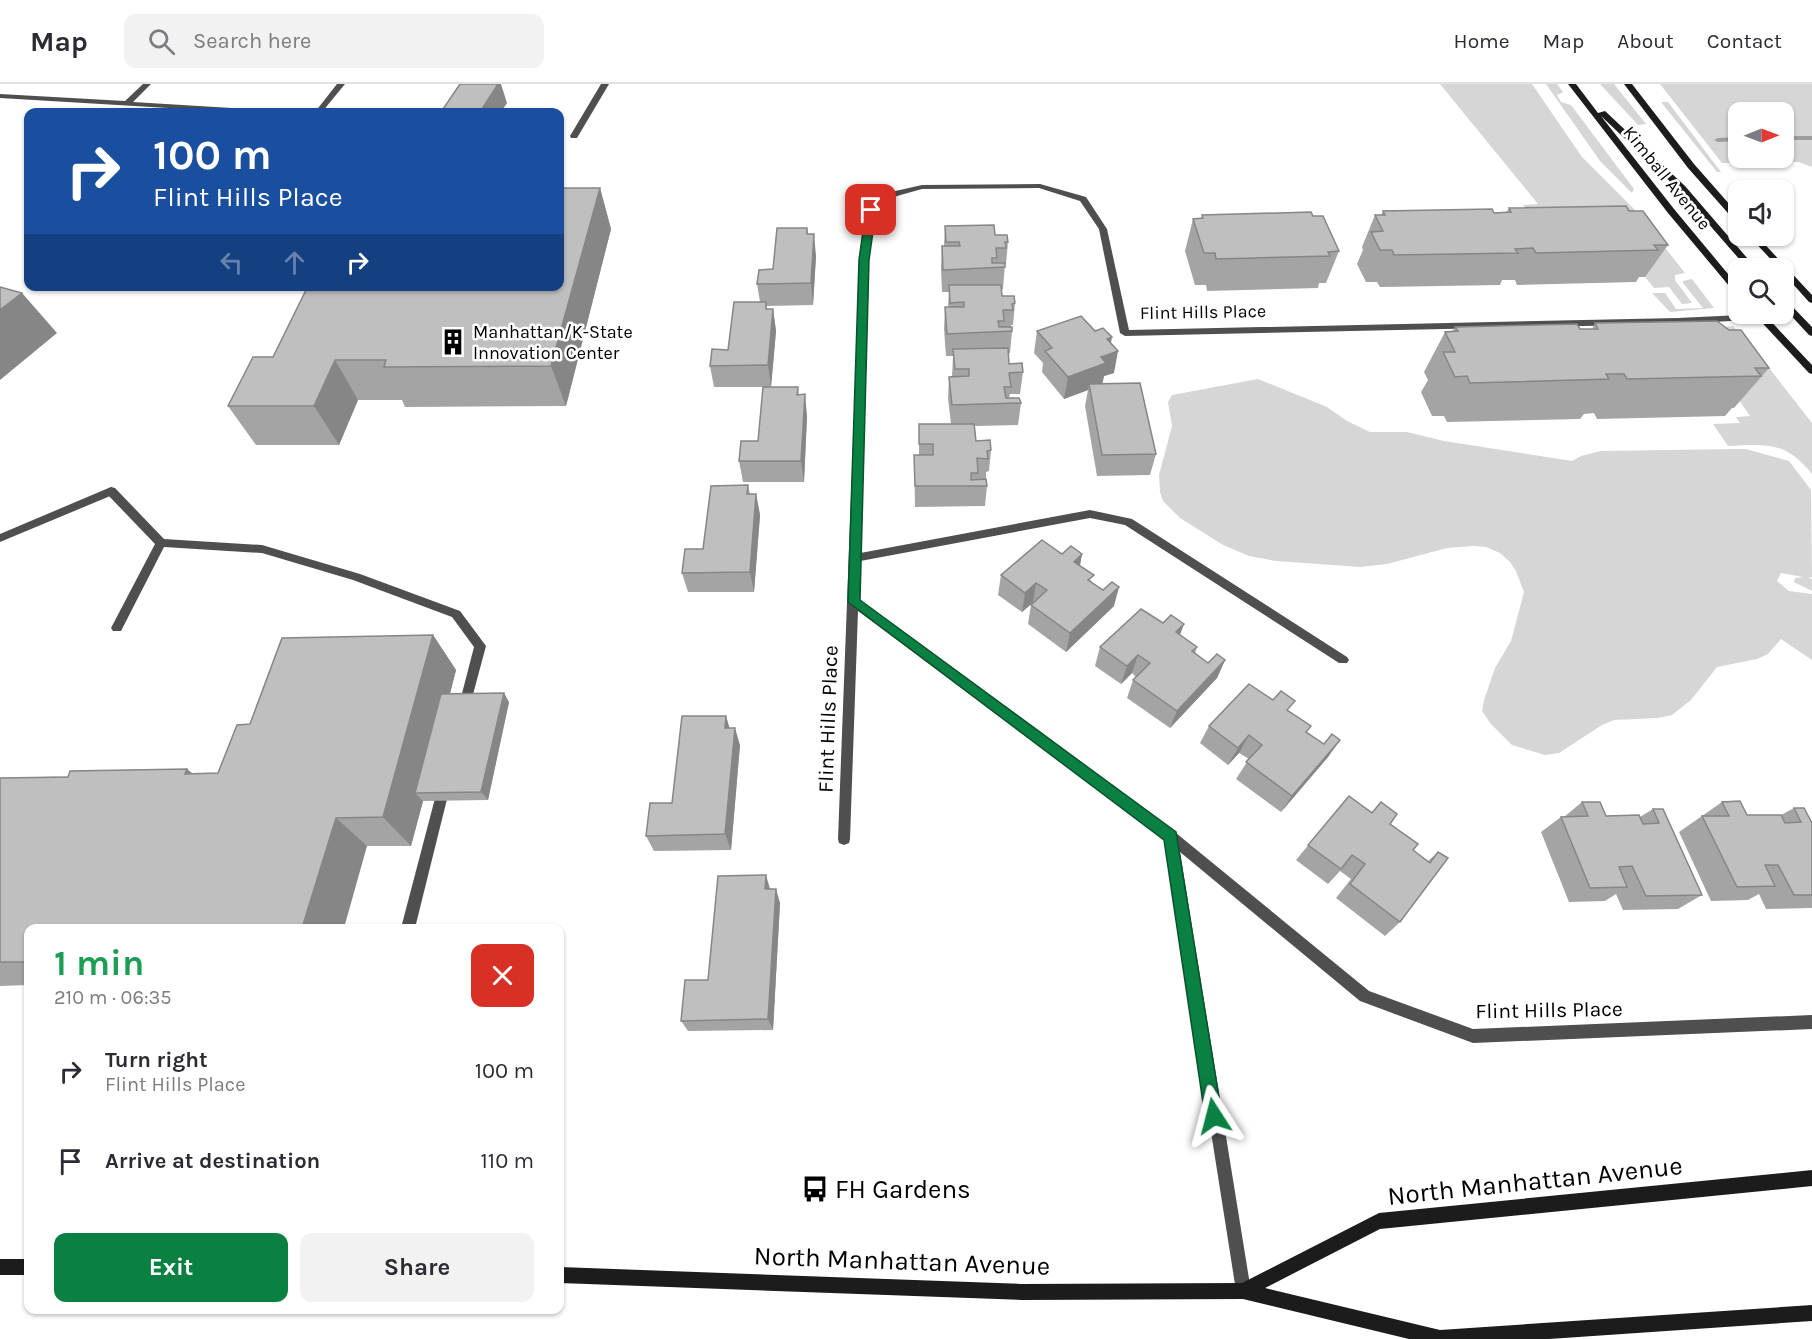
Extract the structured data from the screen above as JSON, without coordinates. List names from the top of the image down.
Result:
{
  "streets": {
    "main road": ["Kimball Avenue", "North Manhattan Avenue"],
    "street": ["Flint Hills Place"]
  },
  "places": {
    "building": ["Manhattan/K-State Innovation Center"],
    "bus stop": ["FH Gardens"]
  },
  "north": "right",
  "page": {
    "header": "Map",
    "search": "Search here",
    "nav": [
      "Home",
      "Map",
      "About",
      "Contact"
    ],
    "turn": ["100 m", "Flint Hills Place"],
    "heading": ["1 min", "210 m · 06:35"],
    "list": [
      {
        "name": "Turn right",
        "note": "Flint Hills Place",
        "value": "100 m"
      },
      {
        "name": "Arrive at destination",
        "value": "110 m"
      }
    ],
    "buttons": ["Exit", "Share"]
  }
}
